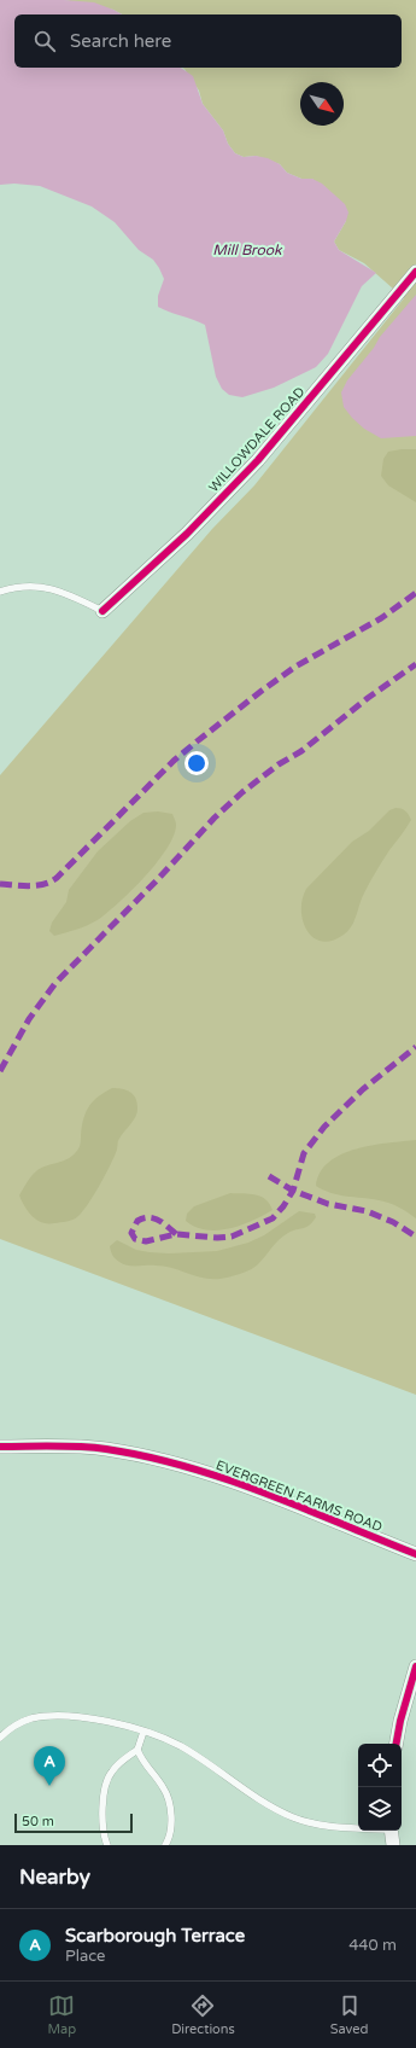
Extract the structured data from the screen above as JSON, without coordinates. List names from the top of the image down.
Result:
{
  "streets": {
    "street": ["WILLOWDALE ROAD", "EVERGREEN FARMS ROAD"]
  },
  "water": ["Mill Brook"],
  "scale_bar": "50 m",
  "north": "bottom right",
  "page": {
    "search": "Search here",
    "pins": "A",
    "scale": "50 m",
    "heading": "Nearby",
    "list": [
      {
        "mark": "A",
        "name": "Scarborough Terrace",
        "note": "Place",
        "value": "440 m"
      }
    ],
    "nav": ["Map", "Directions", "Saved"]
  }
}
